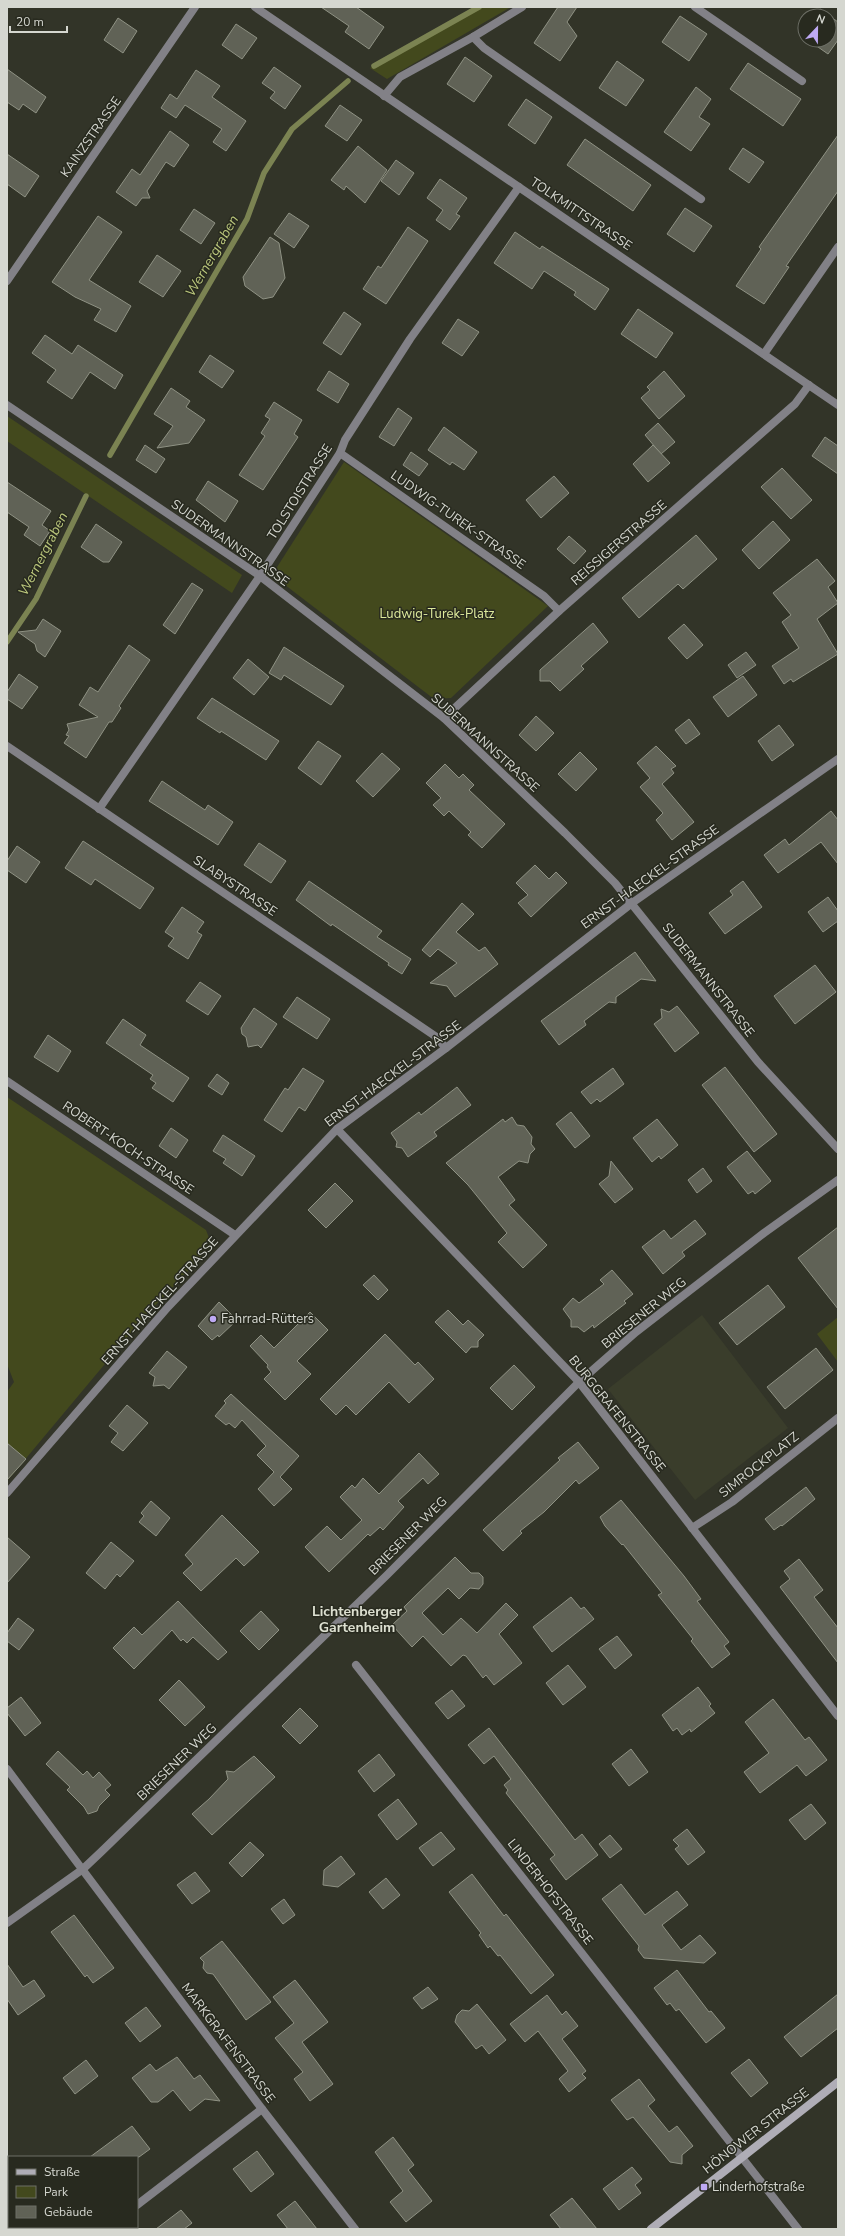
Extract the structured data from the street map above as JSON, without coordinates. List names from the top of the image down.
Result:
{
  "streets": {
    "main road": ["HÖNOWER STRASSE"],
    "street": [
      "KAINZSTRASSE",
      "TOLKMITTSTRASSE",
      "TOLSTOISTRASSE",
      "LUDWIG-TUREK-STRASSE",
      "SUDERMANNSTRASSE",
      "REISSIGERSTRASSE",
      "ERNST-HAECKEL-STRASSE",
      "SLABYSTRASSE",
      "ROBERT-KOCH-STRASSE",
      "BRIESENER WEG",
      "BURGGRAFENSTRASSE",
      "SIMROCKPLATZ",
      "LINDERHOFSTRASSE",
      "MARKGRAFENSTRASSE"
    ]
  },
  "crossings": [
    ["TOLKMITTSTRASSE", "TOLSTOISTRASSE"],
    ["TOLKMITTSTRASSE", "REISSIGERSTRASSE"],
    ["TOLSTOISTRASSE", "LUDWIG-TUREK-STRASSE"],
    ["TOLSTOISTRASSE", "SUDERMANNSTRASSE"],
    ["TOLSTOISTRASSE", "SLABYSTRASSE"],
    ["LUDWIG-TUREK-STRASSE", "REISSIGERSTRASSE"],
    ["SUDERMANNSTRASSE", "REISSIGERSTRASSE"],
    ["SUDERMANNSTRASSE", "ERNST-HAECKEL-STRASSE"],
    ["ERNST-HAECKEL-STRASSE", "SLABYSTRASSE"],
    ["ERNST-HAECKEL-STRASSE", "ROBERT-KOCH-STRASSE"],
    ["ERNST-HAECKEL-STRASSE", "BURGGRAFENSTRASSE"],
    ["BRIESENER WEG", "BURGGRAFENSTRASSE"],
    ["BRIESENER WEG", "MARKGRAFENSTRASSE"],
    ["BURGGRAFENSTRASSE", "SIMROCKPLATZ"],
    ["LINDERHOFSTRASSE", "HÖNOWER STRASSE"]
  ],
  "districts": ["Lichtenberger Gartenheim"],
  "water": ["Wernergraben"],
  "parks": ["Ludwig-Turek-Platz"],
  "places": {
    "other": ["Fahrrad-Rütters"],
    "transit": ["Linderhofstraße"]
  },
  "legend": ["Straße", "Park", "Gebäude"],
  "scale_bar": "20 m",
  "north": "top"
}
